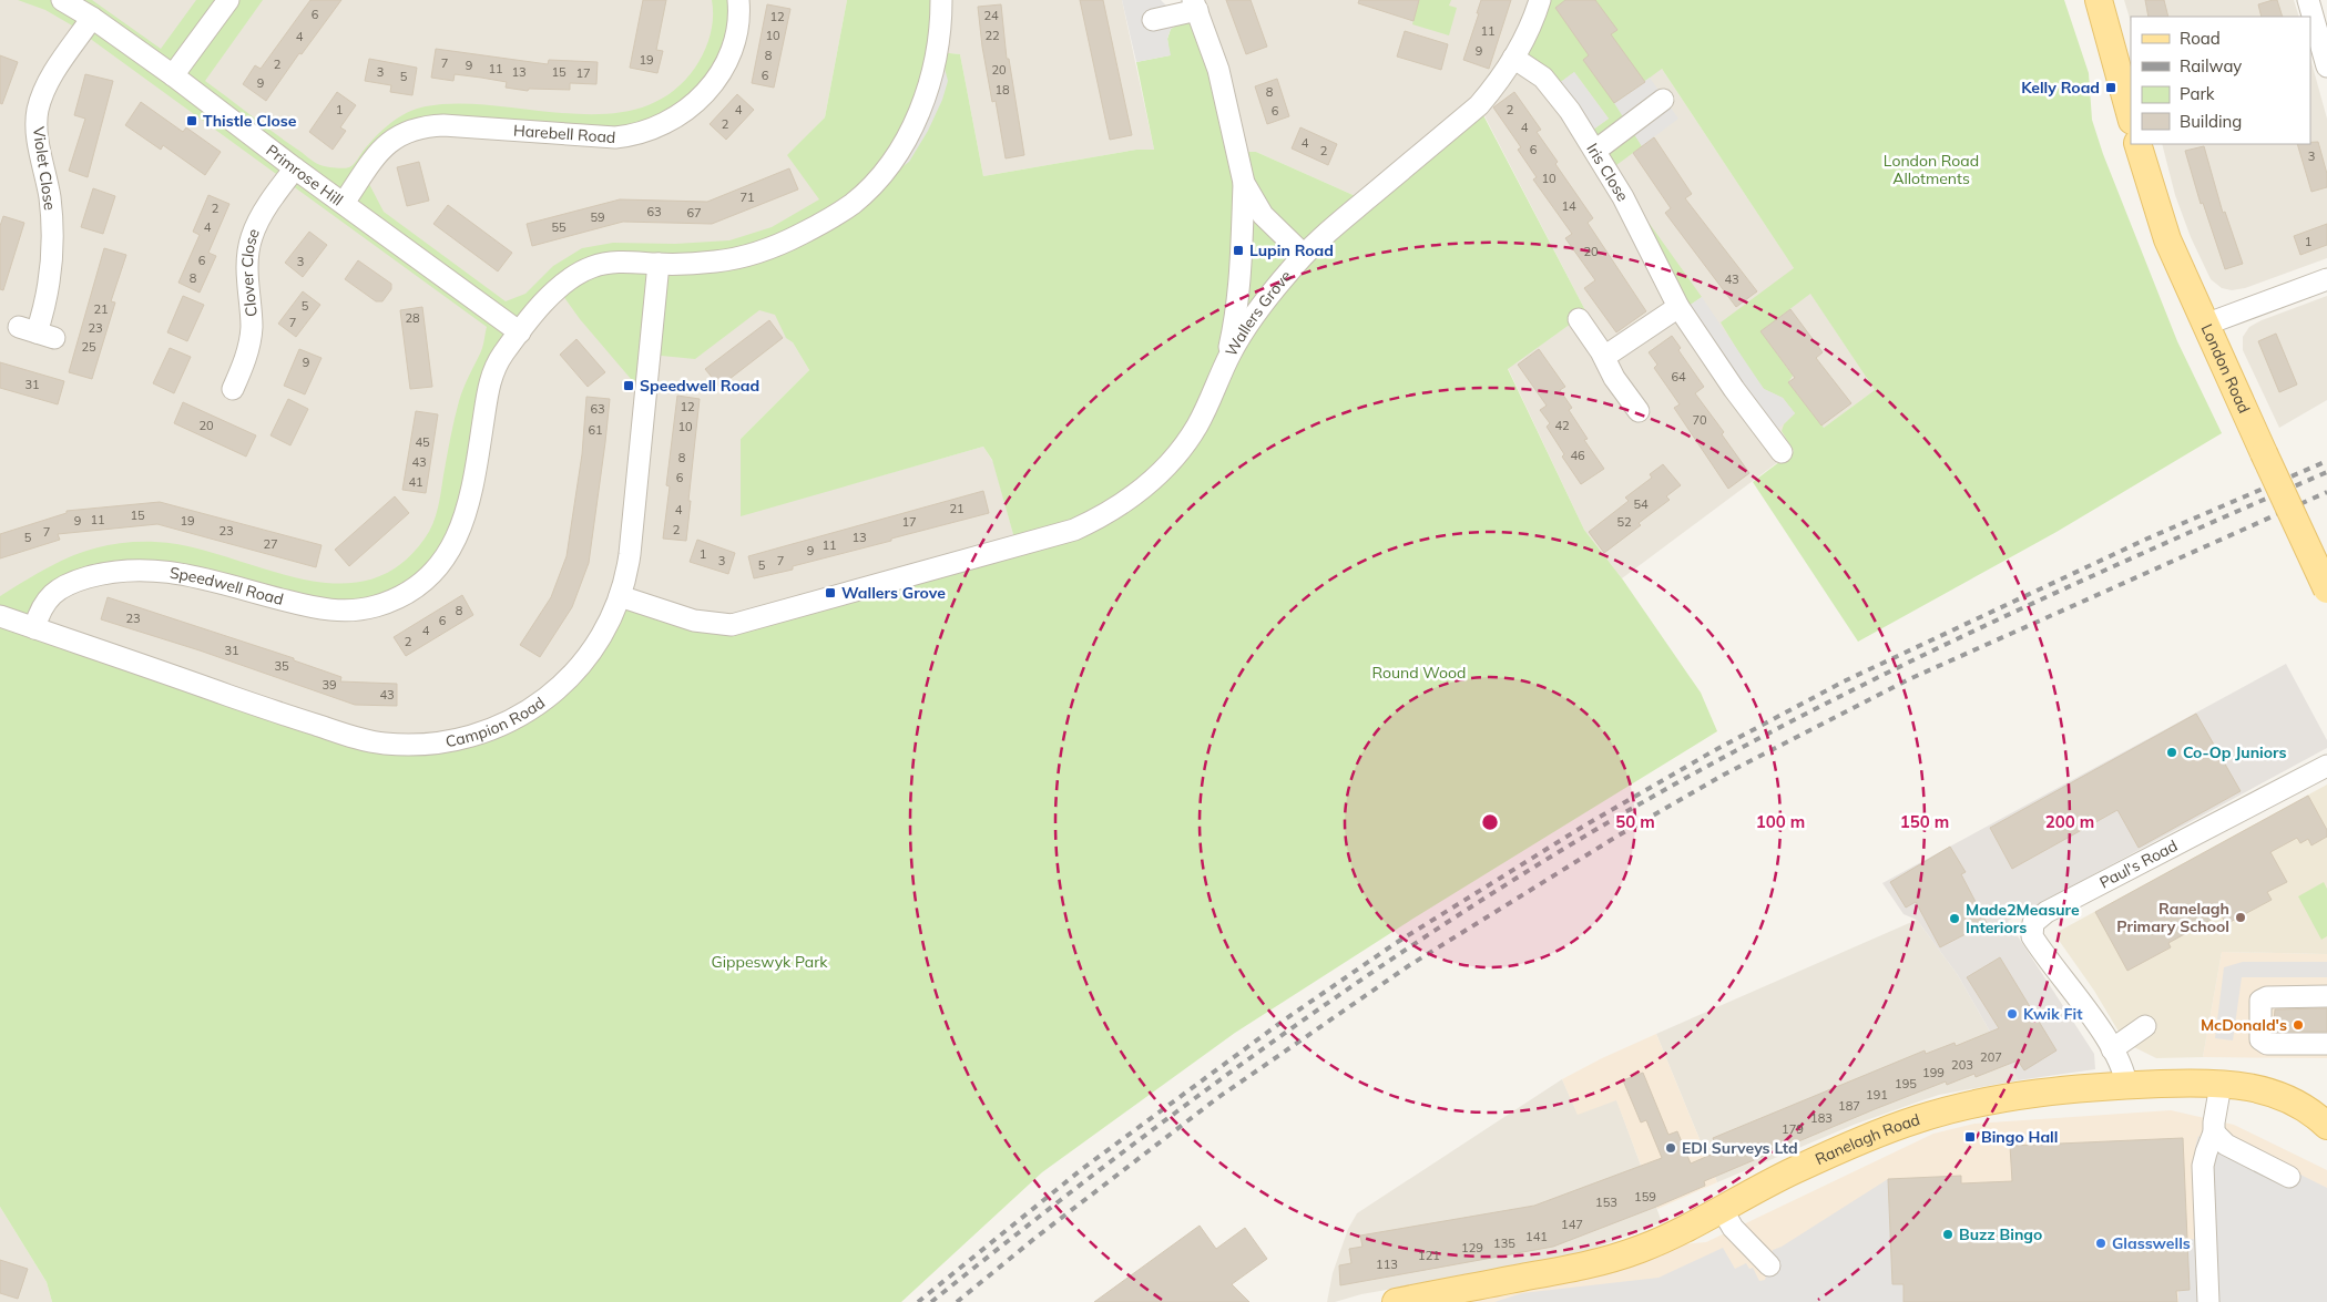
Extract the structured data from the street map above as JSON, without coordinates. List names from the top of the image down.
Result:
{
  "streets": {
    "main road": ["London Road", "Ranelagh Road"],
    "street": [
      "Harebell Road",
      "Violet Close",
      "Iris Close",
      "Primrose Hill",
      "Clover Close",
      "Wallers Grove",
      "Speedwell Road",
      "Campion Road",
      "Paul's Road"
    ]
  },
  "crossings": [
    ["Harebell Road", "Primrose Hill"],
    ["Violet Close", "Primrose Hill"],
    ["Primrose Hill", "Clover Close"],
    ["Primrose Hill", "Speedwell Road"],
    ["Wallers Grove", "Campion Road"],
    ["Speedwell Road", "Campion Road"],
    ["Paul's Road", "Ranelagh Road"]
  ],
  "parks": ["London Road Allotments", "Round Wood", "Gippeswyk Park"],
  "places": {
    "transit": [
      "Kelly Road",
      "Thistle Close",
      "Lupin Road",
      "Speedwell Road",
      "Wallers Grove",
      "Bingo Hall"
    ],
    "other": [
      "Co-Op Juniors",
      "Ranelagh Primary School",
      "Made2Measure Interiors",
      "Kwik Fit",
      "McDonald's",
      "EDI Surveys Ltd",
      "Buzz Bingo",
      "Glasswells"
    ]
  },
  "house_numbers": [
    "6",
    "24",
    "12",
    "11",
    "10",
    "22",
    "4",
    "9",
    "8",
    "19",
    "7",
    "2",
    "9",
    "11",
    "20",
    "3",
    "13",
    "15",
    "17",
    "6",
    "5",
    "9",
    "18",
    "8",
    "1",
    "4",
    "2",
    "6",
    "2",
    "4",
    "4",
    "6",
    "2",
    "3",
    "10",
    "71",
    "14",
    "2",
    "63",
    "67",
    "59",
    "4",
    "55",
    "1",
    "20",
    "6",
    "3",
    "8",
    "43",
    "5",
    "21",
    "28",
    "7",
    "23",
    "25",
    "9",
    "64",
    "31",
    "12",
    "63",
    "70",
    "20",
    "42",
    "10",
    "61",
    "45",
    "46",
    "8",
    "43",
    "6",
    "41",
    "54",
    "21",
    "4",
    "15",
    "11",
    "9",
    "19",
    "17",
    "52",
    "2",
    "23",
    "7",
    "5",
    "13",
    "27",
    "11",
    "9",
    "1",
    "3",
    "7",
    "5",
    "8",
    "23",
    "6",
    "4",
    "2",
    "31",
    "35",
    "39",
    "43",
    "207",
    "203",
    "199",
    "195",
    "191",
    "187",
    "183",
    "179",
    "159",
    "153",
    "147",
    "141",
    "135",
    "129",
    "121",
    "113"
  ],
  "legend": [
    "Road",
    "Railway",
    "Park",
    "Building"
  ],
  "rings": [
    "50 m",
    "100 m",
    "150 m",
    "200 m"
  ]
}
